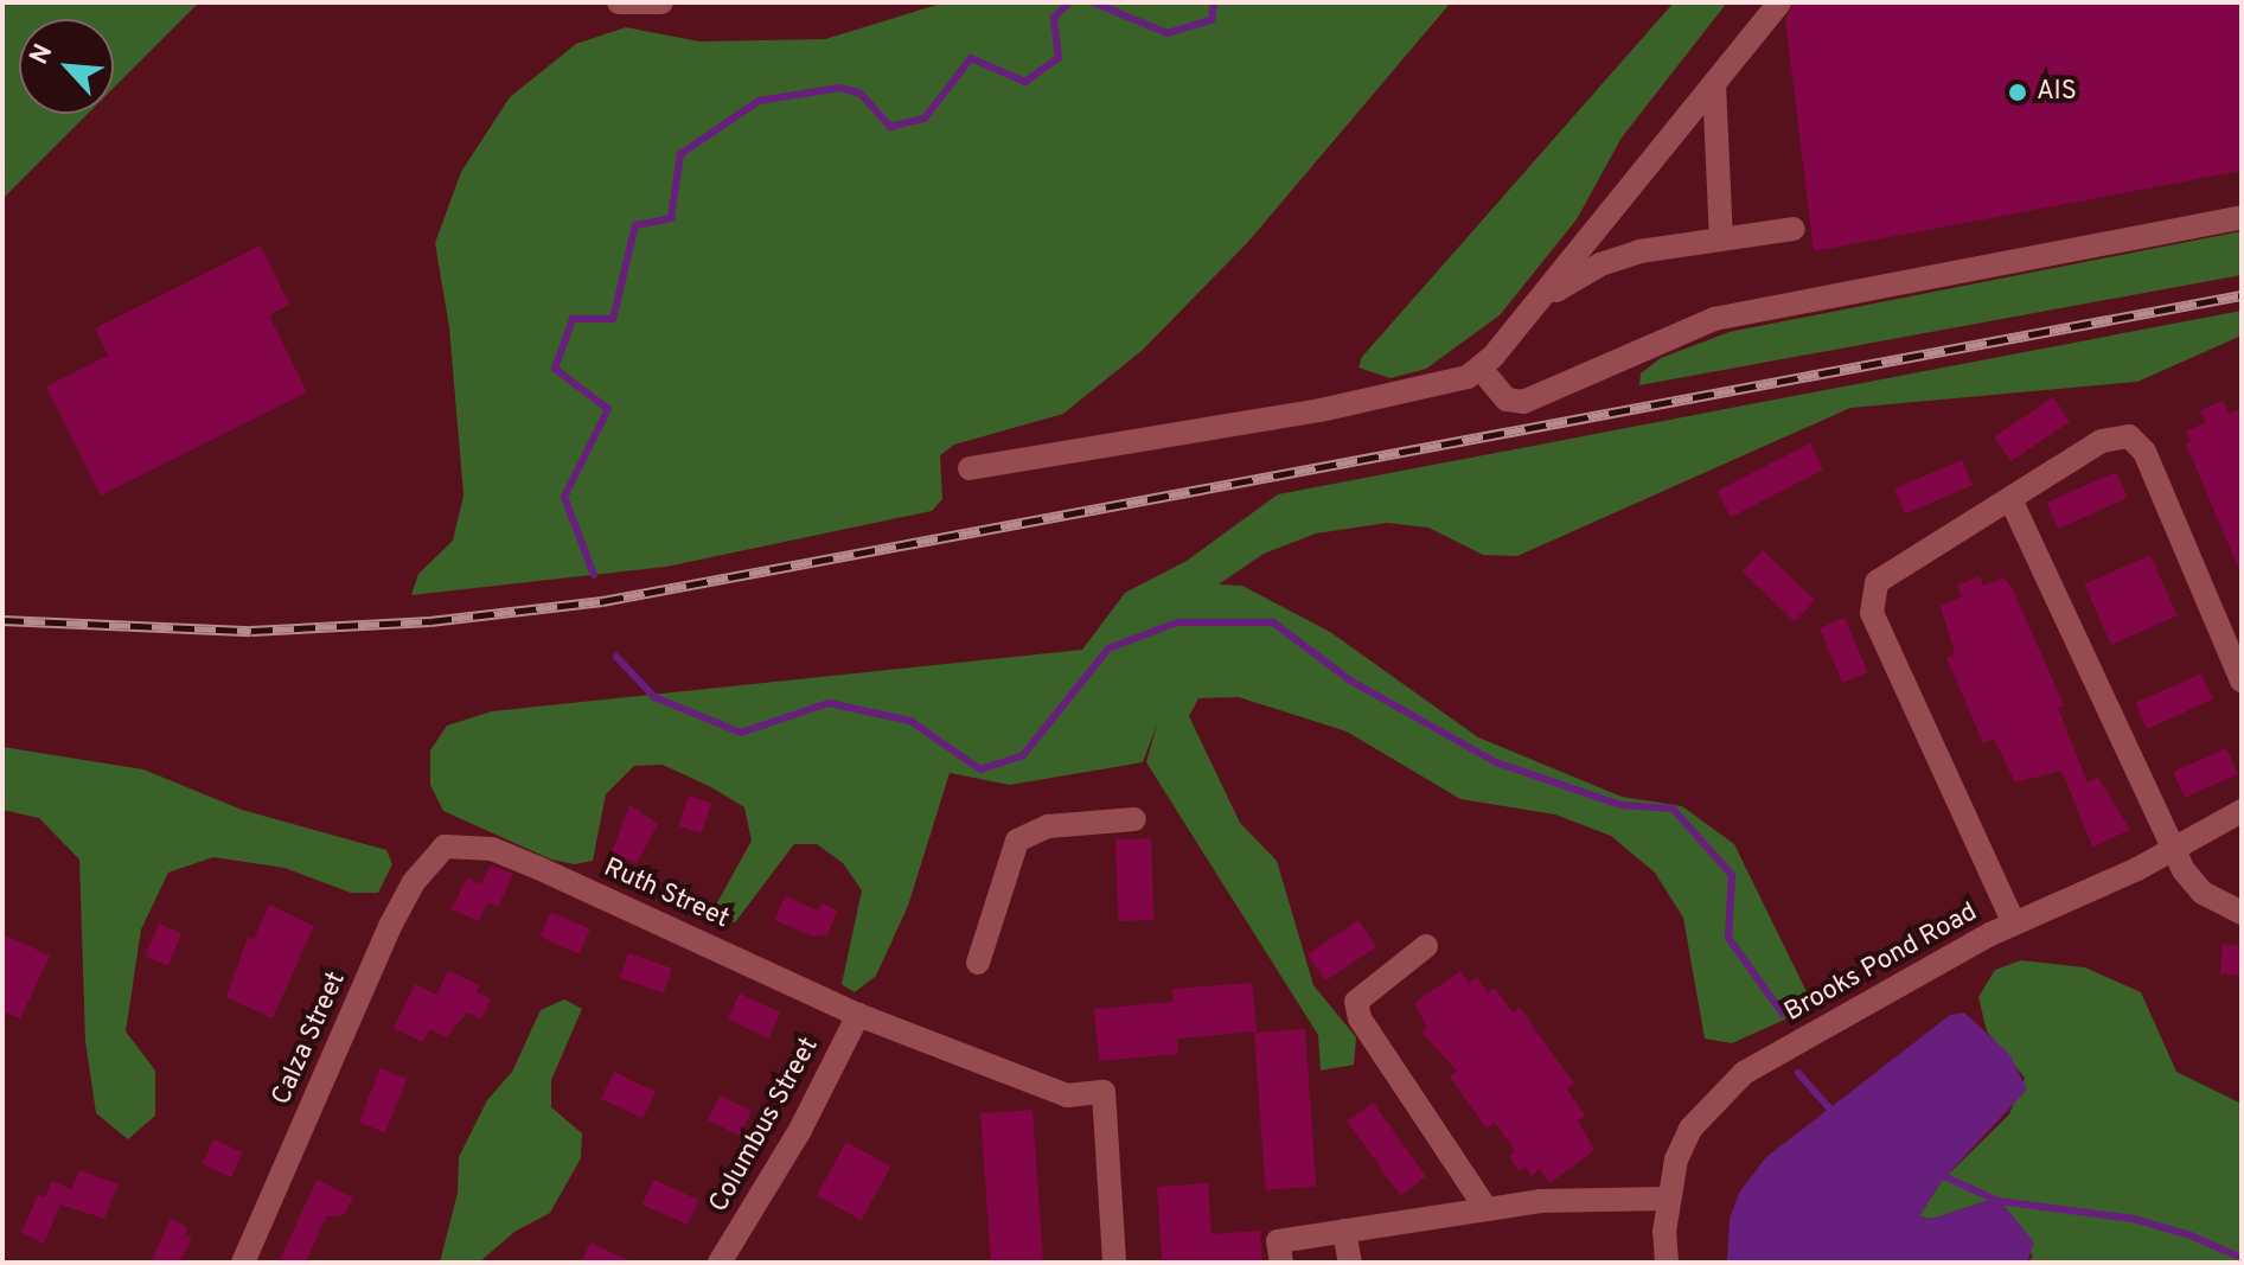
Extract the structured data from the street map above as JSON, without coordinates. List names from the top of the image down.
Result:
{
  "streets": {
    "street": [
      "Ruth Street",
      "Brooks Pond Road",
      "Calza Street",
      "Columbus Street"
    ]
  },
  "crossings": [
    ["Ruth Street", "Calza Street"],
    ["Ruth Street", "Columbus Street"]
  ],
  "places": ["AIS"],
  "north": "top left"
}
